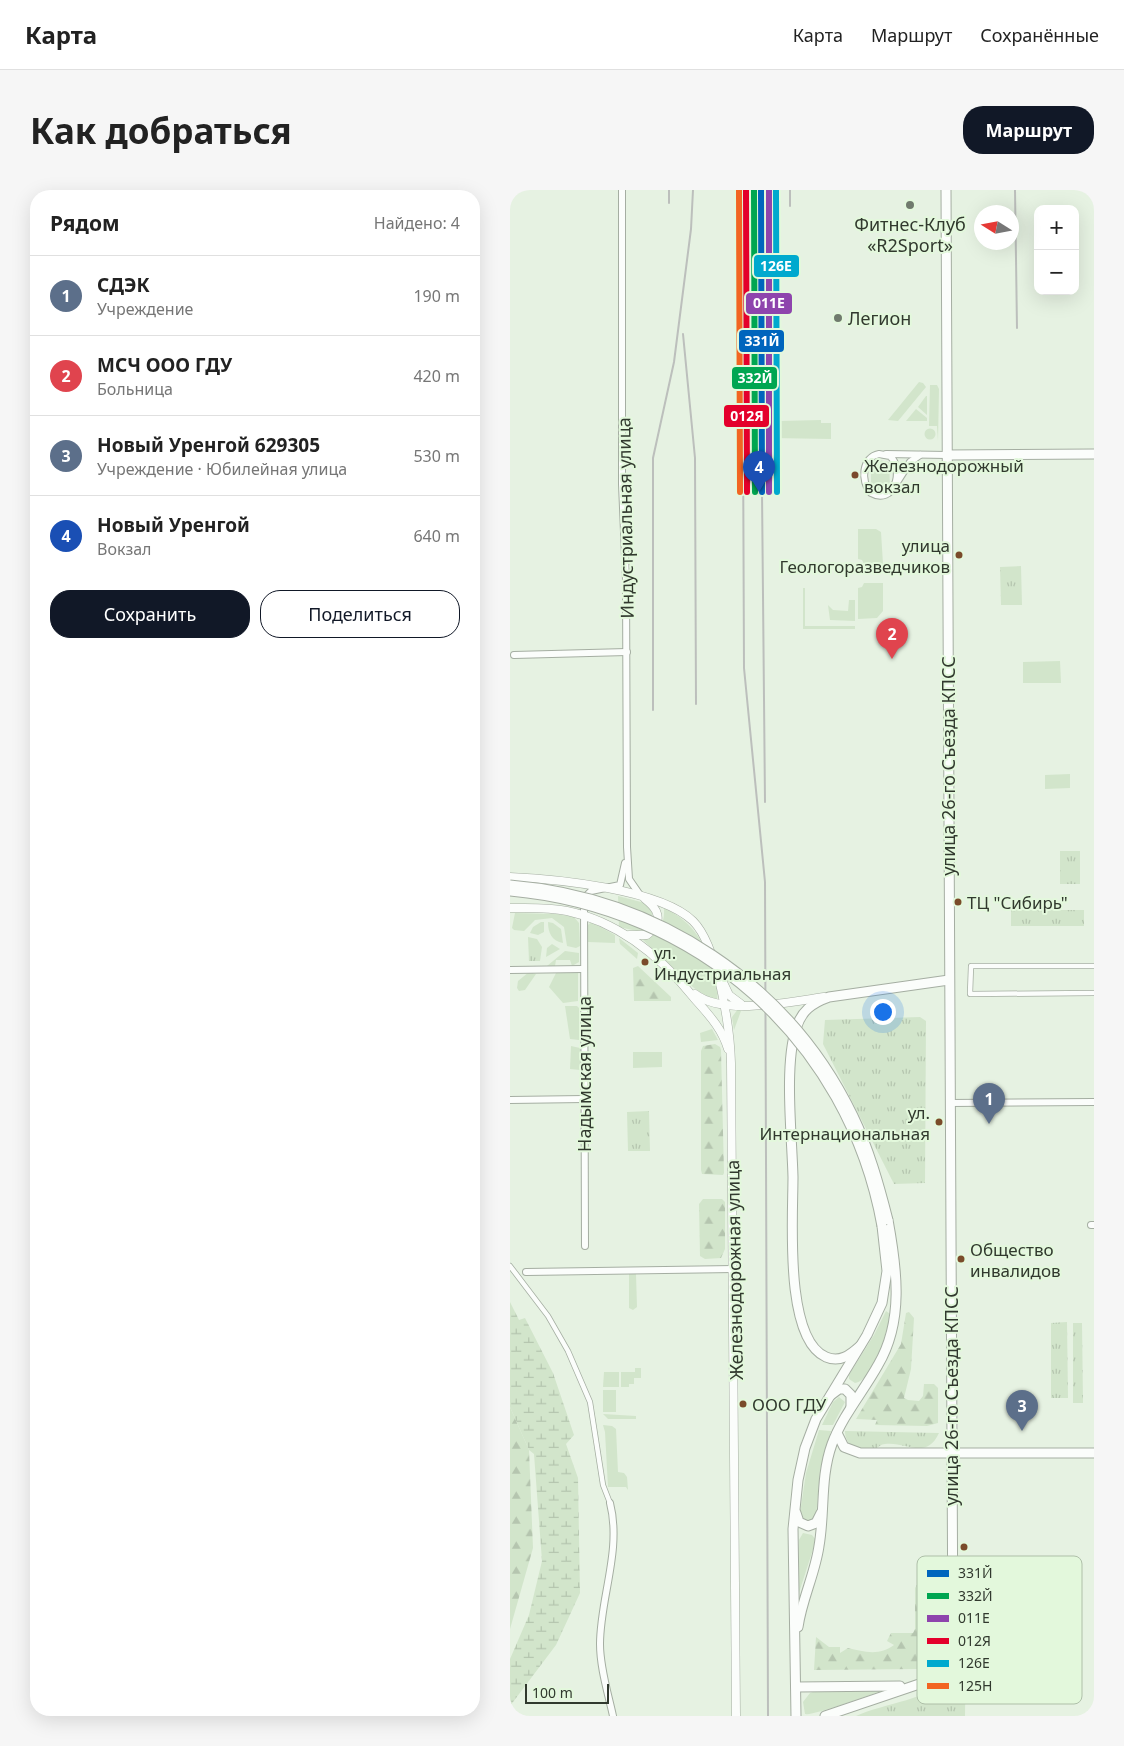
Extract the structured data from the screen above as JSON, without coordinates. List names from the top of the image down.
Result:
{
  "streets": {
    "main road": ["улица 26-го Съезда КПСС"],
    "street": ["Индустриальная улица", "Надымская улица", "Железнодорожная улица"]
  },
  "crossings": [
    ["Индустриальная улица", "Надымская улица"]
  ],
  "places": [
    "Фитнес-Клуб «R2Sport»",
    "Легион",
    "Железнодорожный вокзал",
    "улица Геологоразведчиков",
    "ТЦ \"Сибирь\"",
    "ул. Индустриальная",
    "ул. Интернациональная",
    "Общество инвалидов",
    "ООО ГДУ"
  ],
  "lines": [
    "transit line 331Й",
    "transit line 332Й",
    "transit line 011Е",
    "transit line 012Я",
    "transit line 126Е",
    "transit line 125Н"
  ],
  "legend": [
    "331Й",
    "332Й",
    "011Е",
    "012Я",
    "126Е",
    "125Н"
  ],
  "scale_bar": "100 m",
  "north": "left",
  "page": {
    "header": "Карта",
    "nav": ["Карта", "Маршрут", "Сохранённые"],
    "buttons": [
      "Маршрут",
      ["Сохранить", "Поделиться"]
    ],
    "title": "Как добраться",
    "heading": ["Рядом", "Найдено: 4"],
    "map_buttons": ["+", "−"],
    "list": [
      {
        "mark": "1",
        "name": "СДЭК",
        "note": "Учреждение",
        "value": "190 m"
      },
      {
        "mark": "2",
        "name": "МСЧ ООО ГДУ",
        "note": "Больница",
        "value": "420 m"
      },
      {
        "mark": "3",
        "name": "Новый Уренгой 629305",
        "note": "Учреждение · Юбилейная улица",
        "value": "530 m"
      },
      {
        "mark": "4",
        "name": "Новый Уренгой",
        "note": "Вокзал",
        "value": "640 m"
      }
    ],
    "pins": [
      "4",
      "2",
      "1",
      "3"
    ],
    "scale": "100 m"
  }
}
